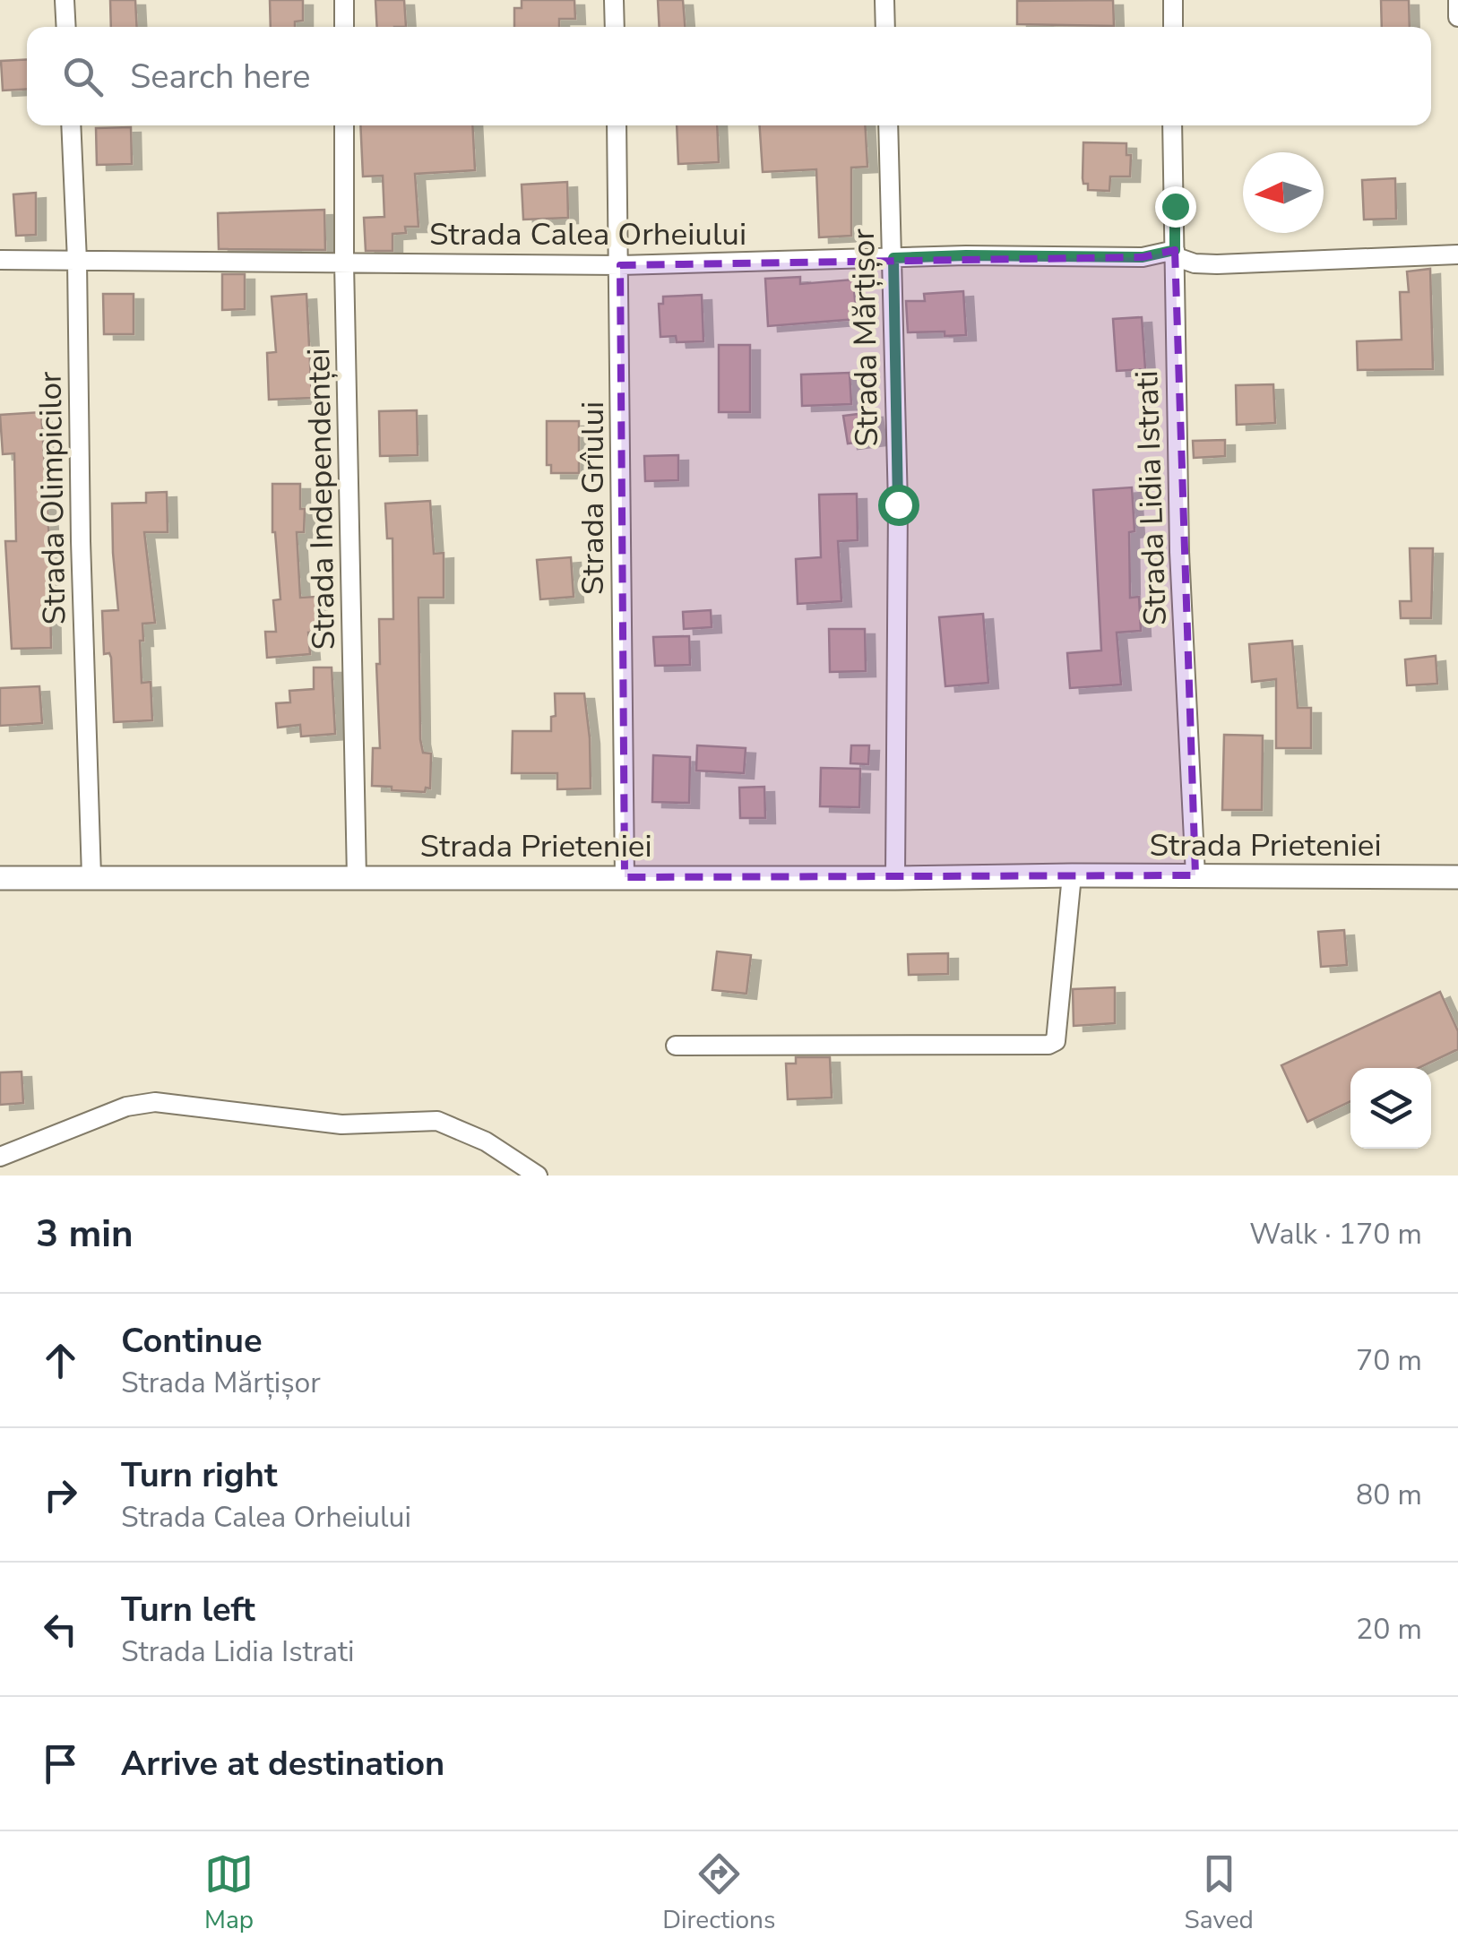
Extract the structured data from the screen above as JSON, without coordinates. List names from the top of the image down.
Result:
{
  "streets": {
    "street": [
      "Strada Calea Orheiului",
      "Strada Mărțișor",
      "Strada Olimpicilor",
      "Strada Grîului",
      "Strada Lidia Istrati",
      "Strada Independenței",
      "Strada Prieteniei"
    ]
  },
  "crossings": [
    ["Strada Calea Orheiului", "Strada Mărțișor"],
    ["Strada Calea Orheiului", "Strada Olimpicilor"],
    ["Strada Calea Orheiului", "Strada Grîului"],
    ["Strada Calea Orheiului", "Strada Lidia Istrati"],
    ["Strada Calea Orheiului", "Strada Independenței"],
    ["Strada Mărțișor", "Strada Prieteniei"],
    ["Strada Olimpicilor", "Strada Prieteniei"],
    ["Strada Grîului", "Strada Prieteniei"],
    ["Strada Lidia Istrati", "Strada Prieteniei"],
    ["Strada Independenței", "Strada Prieteniei"]
  ],
  "north": "left",
  "page": {
    "search": "Search here",
    "heading": ["3 min", "Walk · 170 m"],
    "list": [
      ["Continue", "Strada Mărțișor", "70 m"],
      ["Turn right", "Strada Calea Orheiului", "80 m"],
      ["Turn left", "Strada Lidia Istrati", "20 m"],
      "Arrive at destination"
    ],
    "nav": ["Map", "Directions", "Saved"]
  }
}
